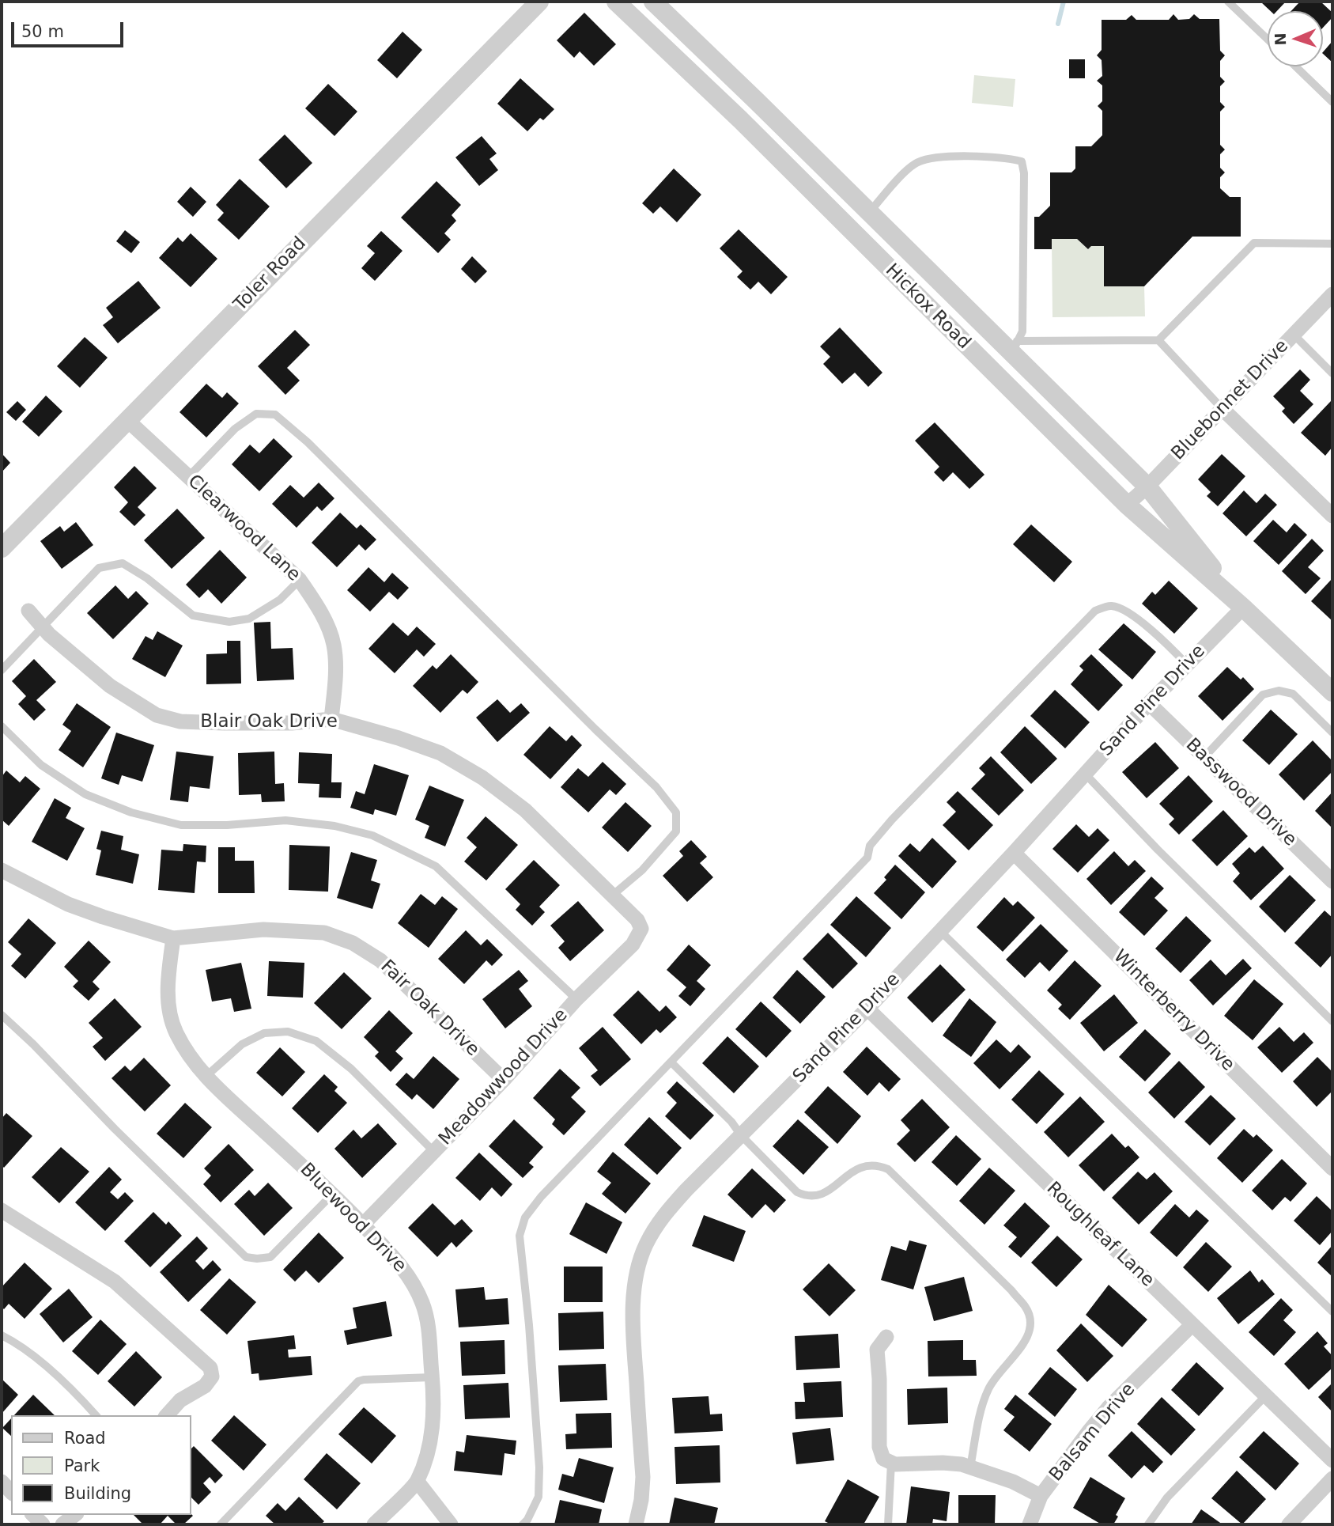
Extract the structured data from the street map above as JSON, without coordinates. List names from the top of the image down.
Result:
{
  "streets": {
    "street": [
      "Toler Road",
      "Hickox Road",
      "Bluebonnet Drive",
      "Clearwood Lane",
      "Sand Pine Drive",
      "Blair Oak Drive",
      "Basswood Drive",
      "Fair Oak Drive",
      "Winterberry Drive",
      "Meadowwood Drive",
      "Bluewood Drive",
      "Roughleaf Lane",
      "Balsam Drive"
    ]
  },
  "crossings": [
    ["Toler Road", "Clearwood Lane"],
    ["Hickox Road", "Bluebonnet Drive"],
    ["Hickox Road", "Sand Pine Drive"],
    ["Clearwood Lane", "Blair Oak Drive"],
    ["Sand Pine Drive", "Basswood Drive"],
    ["Sand Pine Drive", "Winterberry Drive"],
    ["Sand Pine Drive", "Roughleaf Lane"],
    ["Blair Oak Drive", "Meadowwood Drive"],
    ["Fair Oak Drive", "Meadowwood Drive"],
    ["Fair Oak Drive", "Bluewood Drive"],
    ["Meadowwood Drive", "Bluewood Drive"],
    ["Roughleaf Lane", "Balsam Drive"]
  ],
  "legend": ["Road", "Park", "Building"],
  "scale_bar": "50 m",
  "north": "left"
}
